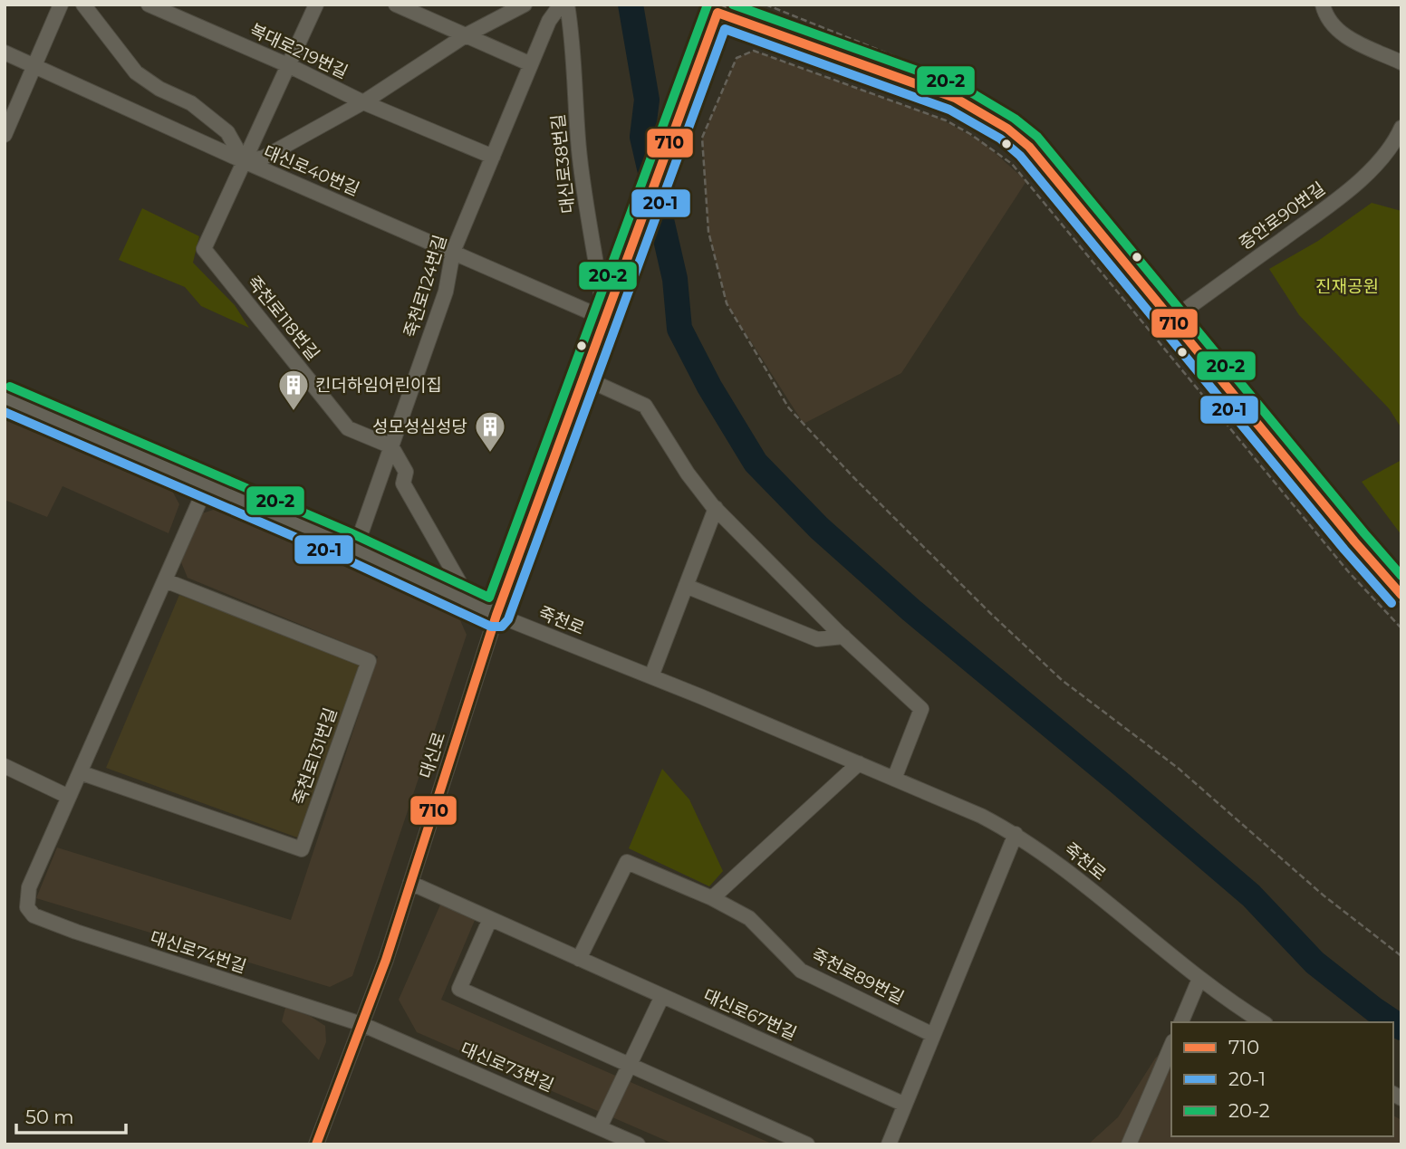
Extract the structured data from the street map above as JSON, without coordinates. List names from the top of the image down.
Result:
{
  "streets": {
    "street": [
      "복대로219번길",
      "대신로38번길",
      "대신로40번길",
      "증안로90번길",
      "죽천로124번길",
      "죽천로118번길",
      "죽천로",
      "대신로",
      "죽천로131번길",
      "대신로74번길",
      "죽천로89번길",
      "대신로67번길",
      "대신로73번길"
    ]
  },
  "crossings": [
    ["복대로219번길", "죽천로124번길"],
    ["복대로219번길", "죽천로118번길"],
    ["대신로38번길", "대신로40번길"],
    ["대신로38번길", "대신로"],
    ["대신로40번길", "죽천로124번길"],
    ["대신로40번길", "죽천로118번길"],
    ["대신로40번길", "대신로"],
    ["죽천로124번길", "죽천로118번길"],
    ["죽천로124번길", "죽천로"],
    ["죽천로", "대신로"],
    ["대신로", "대신로74번길"],
    ["대신로", "대신로67번길"],
    ["대신로", "대신로73번길"],
    ["대신로74번길", "대신로73번길"]
  ],
  "parks": ["진재공원"],
  "places": {
    "building": ["킨더하임어린이집", "성모성심성당"]
  },
  "lines": ["transit line 20-2", "transit line 710", "transit line 20-1"],
  "legend": ["710", "20-1", "20-2"],
  "scale_bar": "50 m"
}
